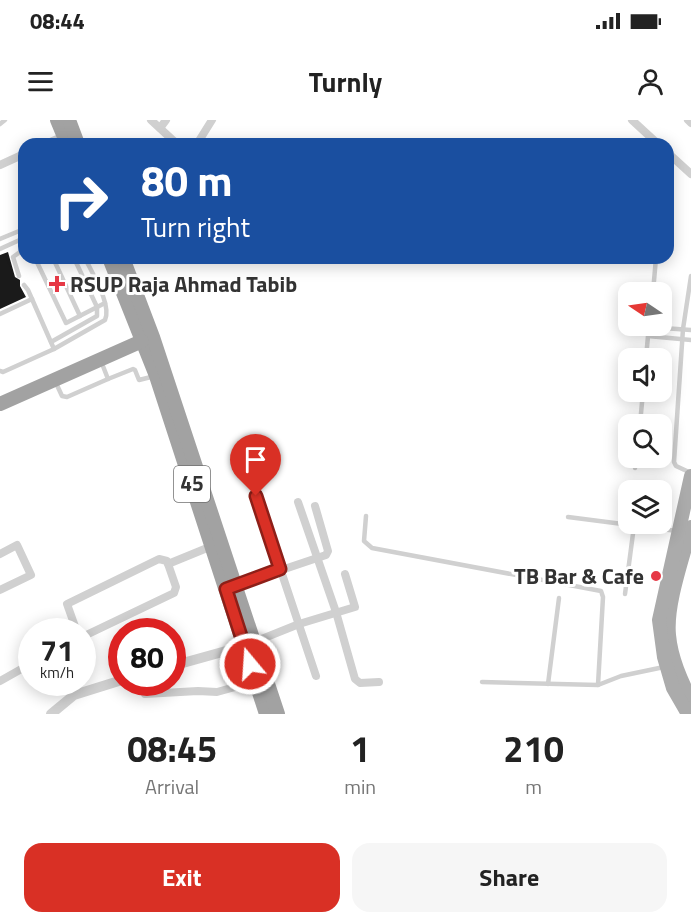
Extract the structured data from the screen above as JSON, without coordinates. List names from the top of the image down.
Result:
{
  "streets": {
    "highway": ["45"]
  },
  "places": {
    "health": ["RSUP Raja Ahmad Tabib"],
    "other": ["TB Bar & Cafe"]
  },
  "north": "left",
  "page": {
    "status": "08:44",
    "header": "Turnly",
    "turn": ["80 m", "Turn right"],
    "speed": "71 km/h",
    "limit": "80",
    "eta": [
      "08:45",
      "Arrival",
      "1",
      "min",
      "210",
      "m"
    ],
    "buttons": ["Exit", "Share"]
  }
}
